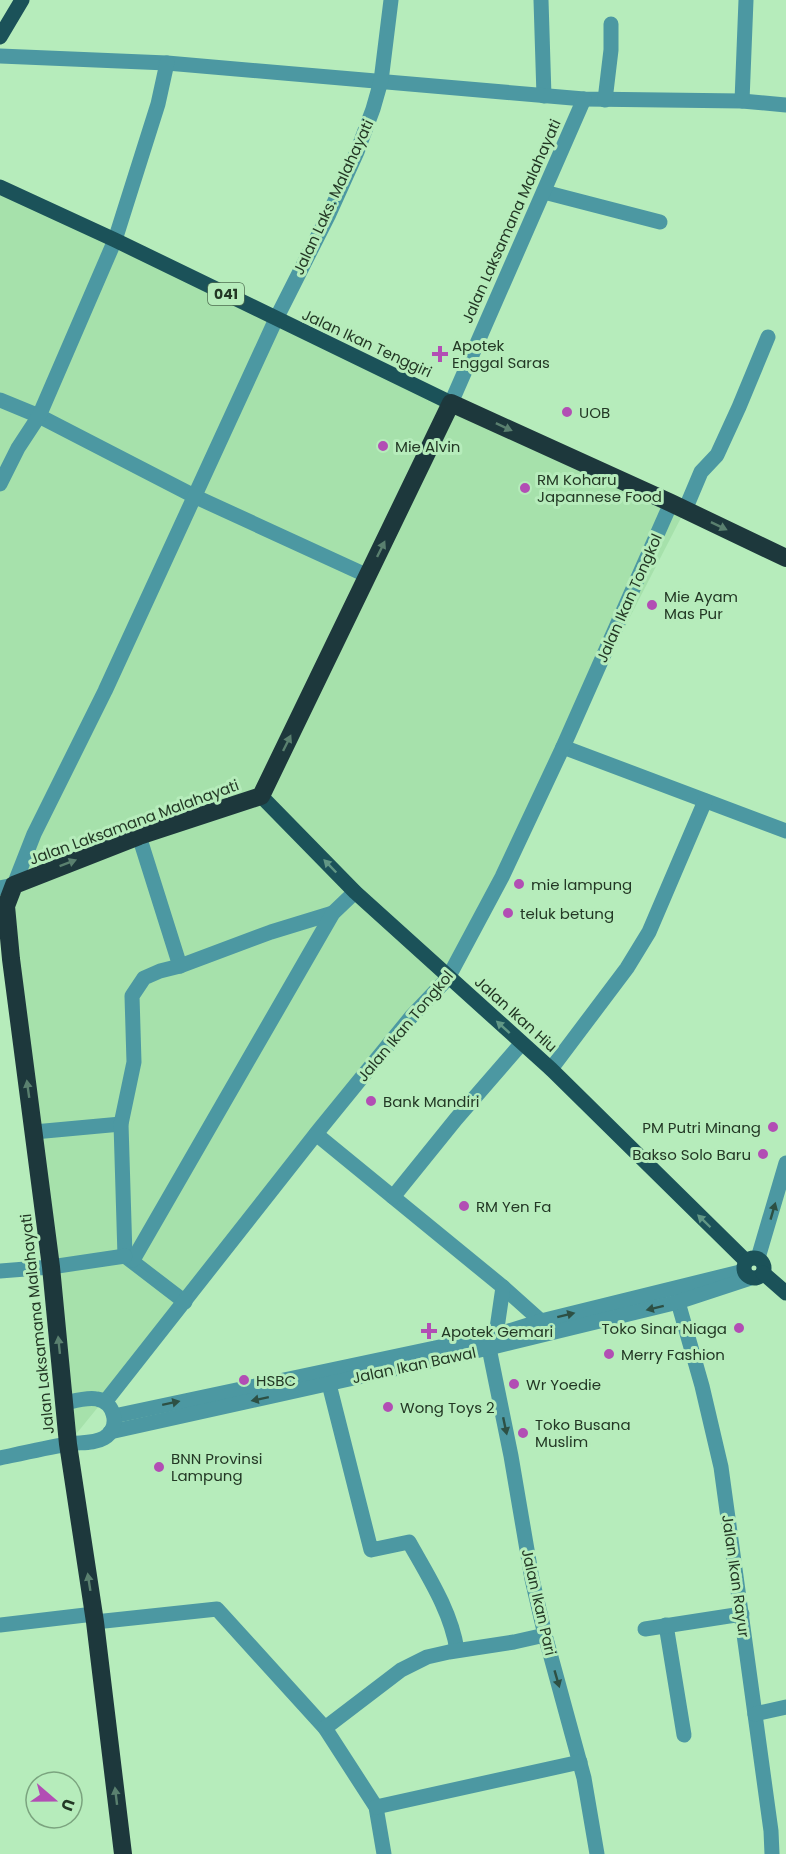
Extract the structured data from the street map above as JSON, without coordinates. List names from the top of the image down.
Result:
{
  "streets": {
    "highway": ["Jalan Laksamana Malahayati", "Jalan Ikan Tenggiri"],
    "main road": ["041", "Jalan Ikan Hiu"],
    "street": [
      "Jalan Laks. Malahayati",
      "Jalan Ikan Tongkol",
      "Jalan Ikan Bawal",
      "Jalan Ikan Rayur",
      "Jalan Ikan Pari"
    ]
  },
  "crossings": [
    ["Jalan Laks. Malahayati", "Jalan Laksamana Malahayati"],
    ["Jalan Laks. Malahayati", "Jalan Ikan Tenggiri"],
    ["Jalan Laksamana Malahayati", "Jalan Ikan Tenggiri"],
    ["Jalan Laksamana Malahayati", "Jalan Ikan Tongkol"],
    ["Jalan Laksamana Malahayati", "Jalan Ikan Hiu"],
    ["Jalan Laksamana Malahayati", "Jalan Ikan Bawal"],
    ["Jalan Ikan Tenggiri", "Jalan Ikan Tongkol"],
    ["Jalan Ikan Tongkol", "Jalan Ikan Hiu"],
    ["Jalan Ikan Tongkol", "Jalan Ikan Bawal"],
    ["Jalan Ikan Hiu", "Jalan Ikan Bawal"],
    ["Jalan Ikan Bawal", "Jalan Ikan Rayur"],
    ["Jalan Ikan Bawal", "Jalan Ikan Pari"]
  ],
  "one_way": [
    "Jalan Laksamana Malahayati",
    "Jalan Ikan Tenggiri",
    "Jalan Ikan Hiu",
    "Jalan Ikan Pari"
  ],
  "places": {
    "health": ["Apotek Enggal Saras", "Apotek Gemari"],
    "other": [
      "UOB",
      "Mie Alvin",
      "RM Koharu Japannese Food",
      "Mie Ayam Mas Pur",
      "mie lampung",
      "teluk betung",
      "Bank Mandiri",
      "PM Putri Minang",
      "Bakso Solo Baru",
      "RM Yen Fa",
      "Toko Sinar Niaga",
      "Merry Fashion",
      "HSBC",
      "Wr Yoedie",
      "Wong Toys 2",
      "Toko Busana Muslim",
      "BNN Provinsi Lampung"
    ]
  },
  "north": "right"
}
